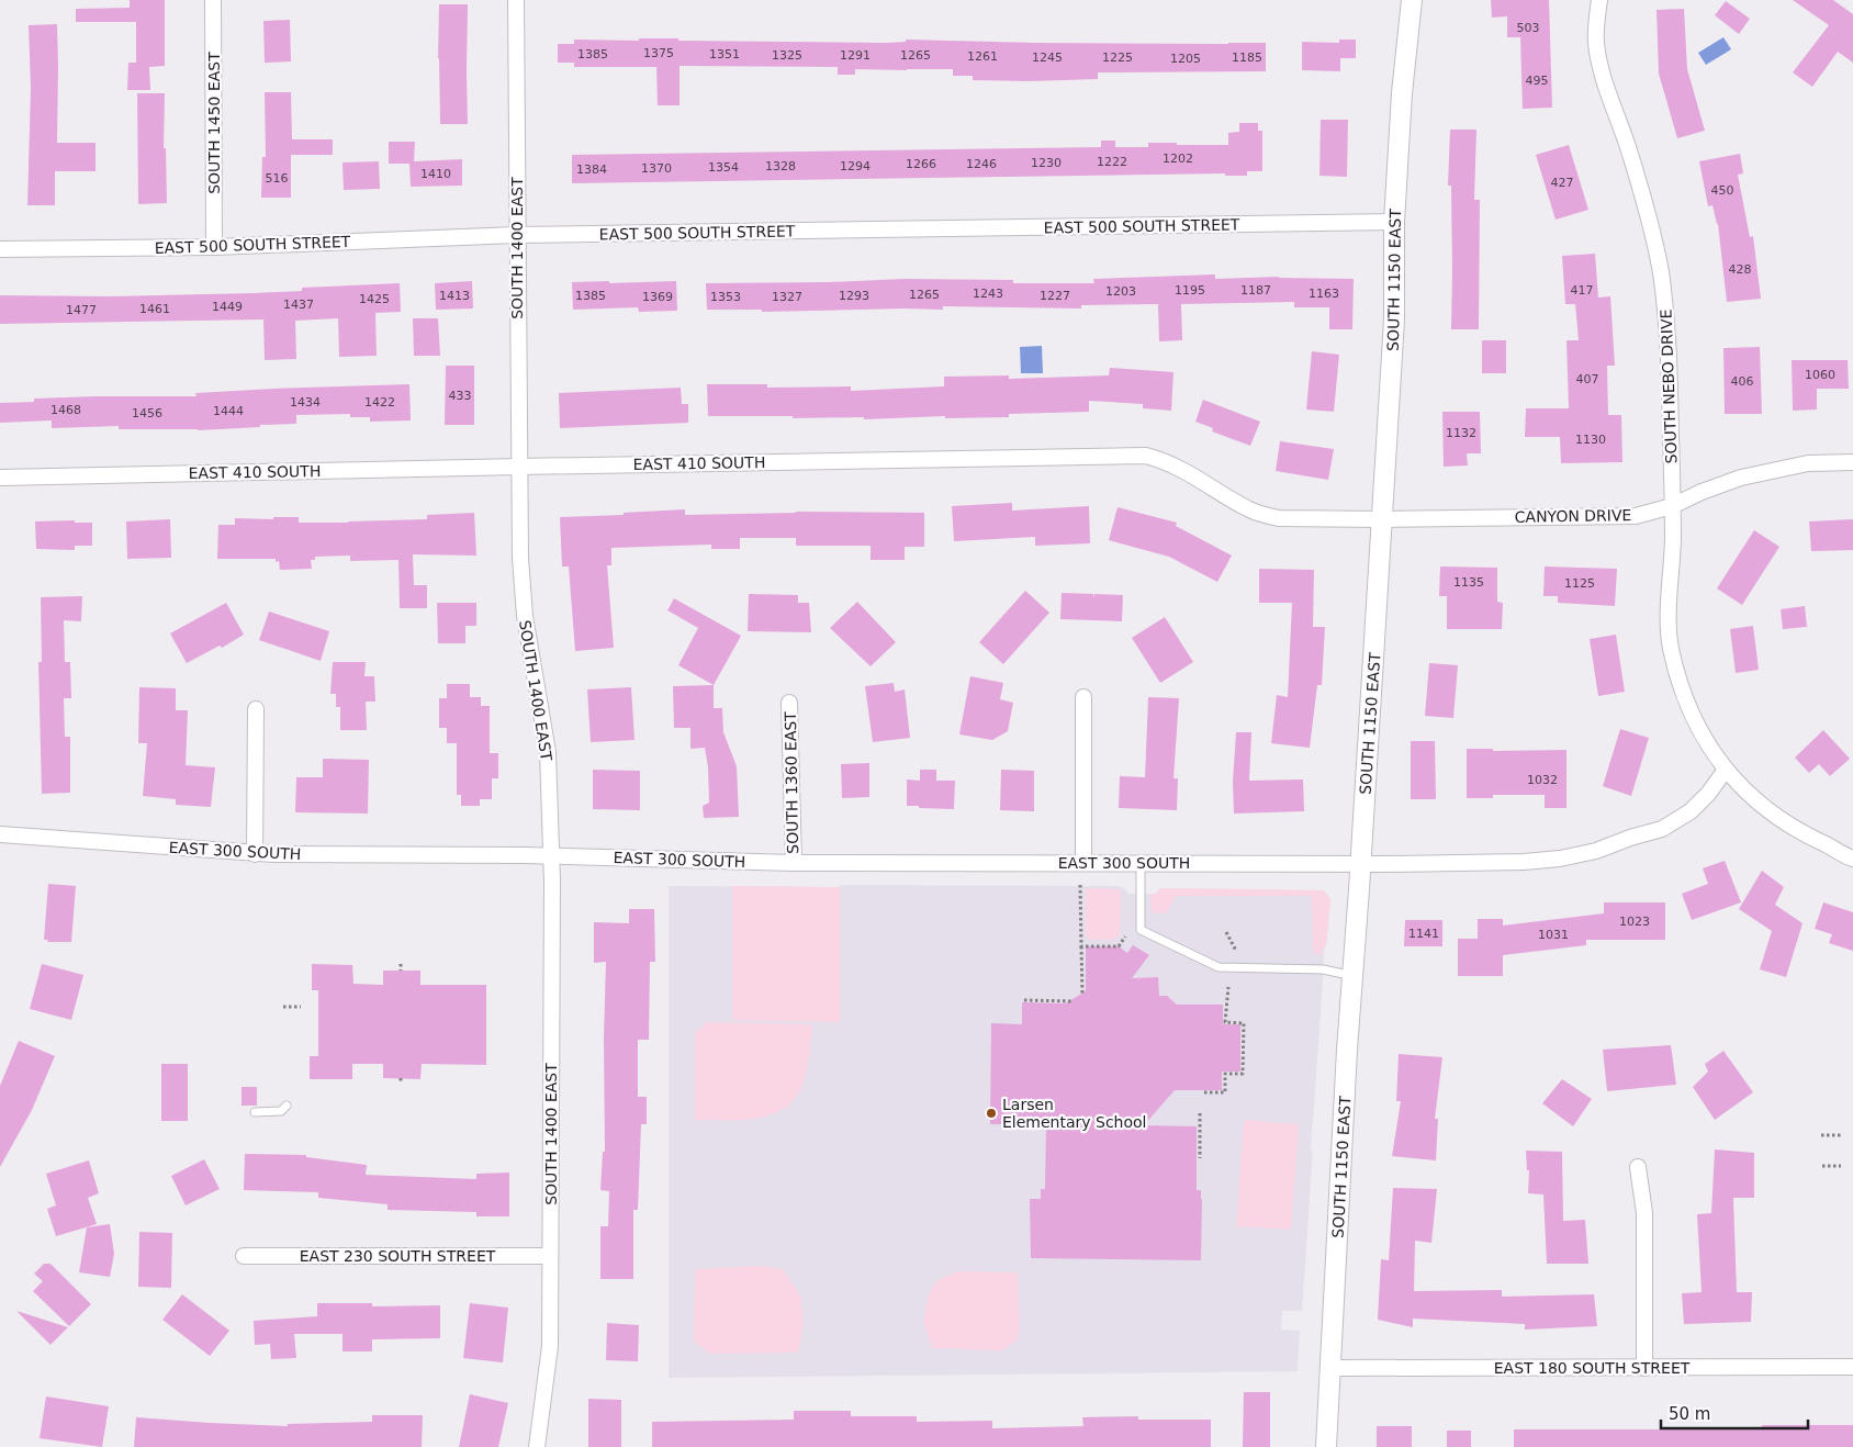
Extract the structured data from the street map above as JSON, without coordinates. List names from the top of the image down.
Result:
{
  "streets": {
    "street": [
      "SOUTH 1450 EAST",
      "EAST 500 SOUTH STREET",
      "SOUTH 1400 EAST",
      "SOUTH 1150 EAST",
      "SOUTH NEBO DRIVE",
      "EAST 410 SOUTH",
      "CANYON DRIVE",
      "SOUTH 1360 EAST",
      "EAST 300 SOUTH",
      "EAST 230 SOUTH STREET",
      "EAST 180 SOUTH STREET"
    ]
  },
  "crossings": [
    ["SOUTH 1450 EAST", "EAST 500 SOUTH STREET"],
    ["EAST 500 SOUTH STREET", "SOUTH 1400 EAST"],
    ["EAST 500 SOUTH STREET", "SOUTH 1150 EAST"],
    ["SOUTH 1400 EAST", "EAST 410 SOUTH"],
    ["SOUTH 1400 EAST", "EAST 300 SOUTH"],
    ["SOUTH 1400 EAST", "EAST 230 SOUTH STREET"],
    ["SOUTH 1150 EAST", "EAST 410 SOUTH"],
    ["SOUTH 1150 EAST", "CANYON DRIVE"],
    ["SOUTH 1150 EAST", "EAST 300 SOUTH"],
    ["SOUTH 1150 EAST", "EAST 180 SOUTH STREET"],
    ["SOUTH NEBO DRIVE", "CANYON DRIVE"],
    ["SOUTH NEBO DRIVE", "EAST 300 SOUTH"],
    ["EAST 410 SOUTH", "CANYON DRIVE"],
    ["SOUTH 1360 EAST", "EAST 300 SOUTH"]
  ],
  "places": ["Larsen Elementary School"],
  "house_numbers": [
    "503",
    "1375",
    "1385",
    "1351",
    "1325",
    "1291",
    "1265",
    "1261",
    "1245",
    "1225",
    "1185",
    "1205",
    "495",
    "1202",
    "1222",
    "1230",
    "1266",
    "1246",
    "1328",
    "1294",
    "1354",
    "1370",
    "1384",
    "1410",
    "516",
    "427",
    "450",
    "428",
    "1195",
    "1187",
    "417",
    "1203",
    "1243",
    "1163",
    "1265",
    "1413",
    "1385",
    "1293",
    "1227",
    "1369",
    "1353",
    "1327",
    "1425",
    "1437",
    "1449",
    "1461",
    "1477",
    "1060",
    "407",
    "406",
    "433",
    "1434",
    "1422",
    "1468",
    "1444",
    "1456",
    "1132",
    "1130",
    "1135",
    "1125",
    "1032",
    "1023",
    "1141",
    "1031"
  ],
  "scale_bar": "50 m"
}
